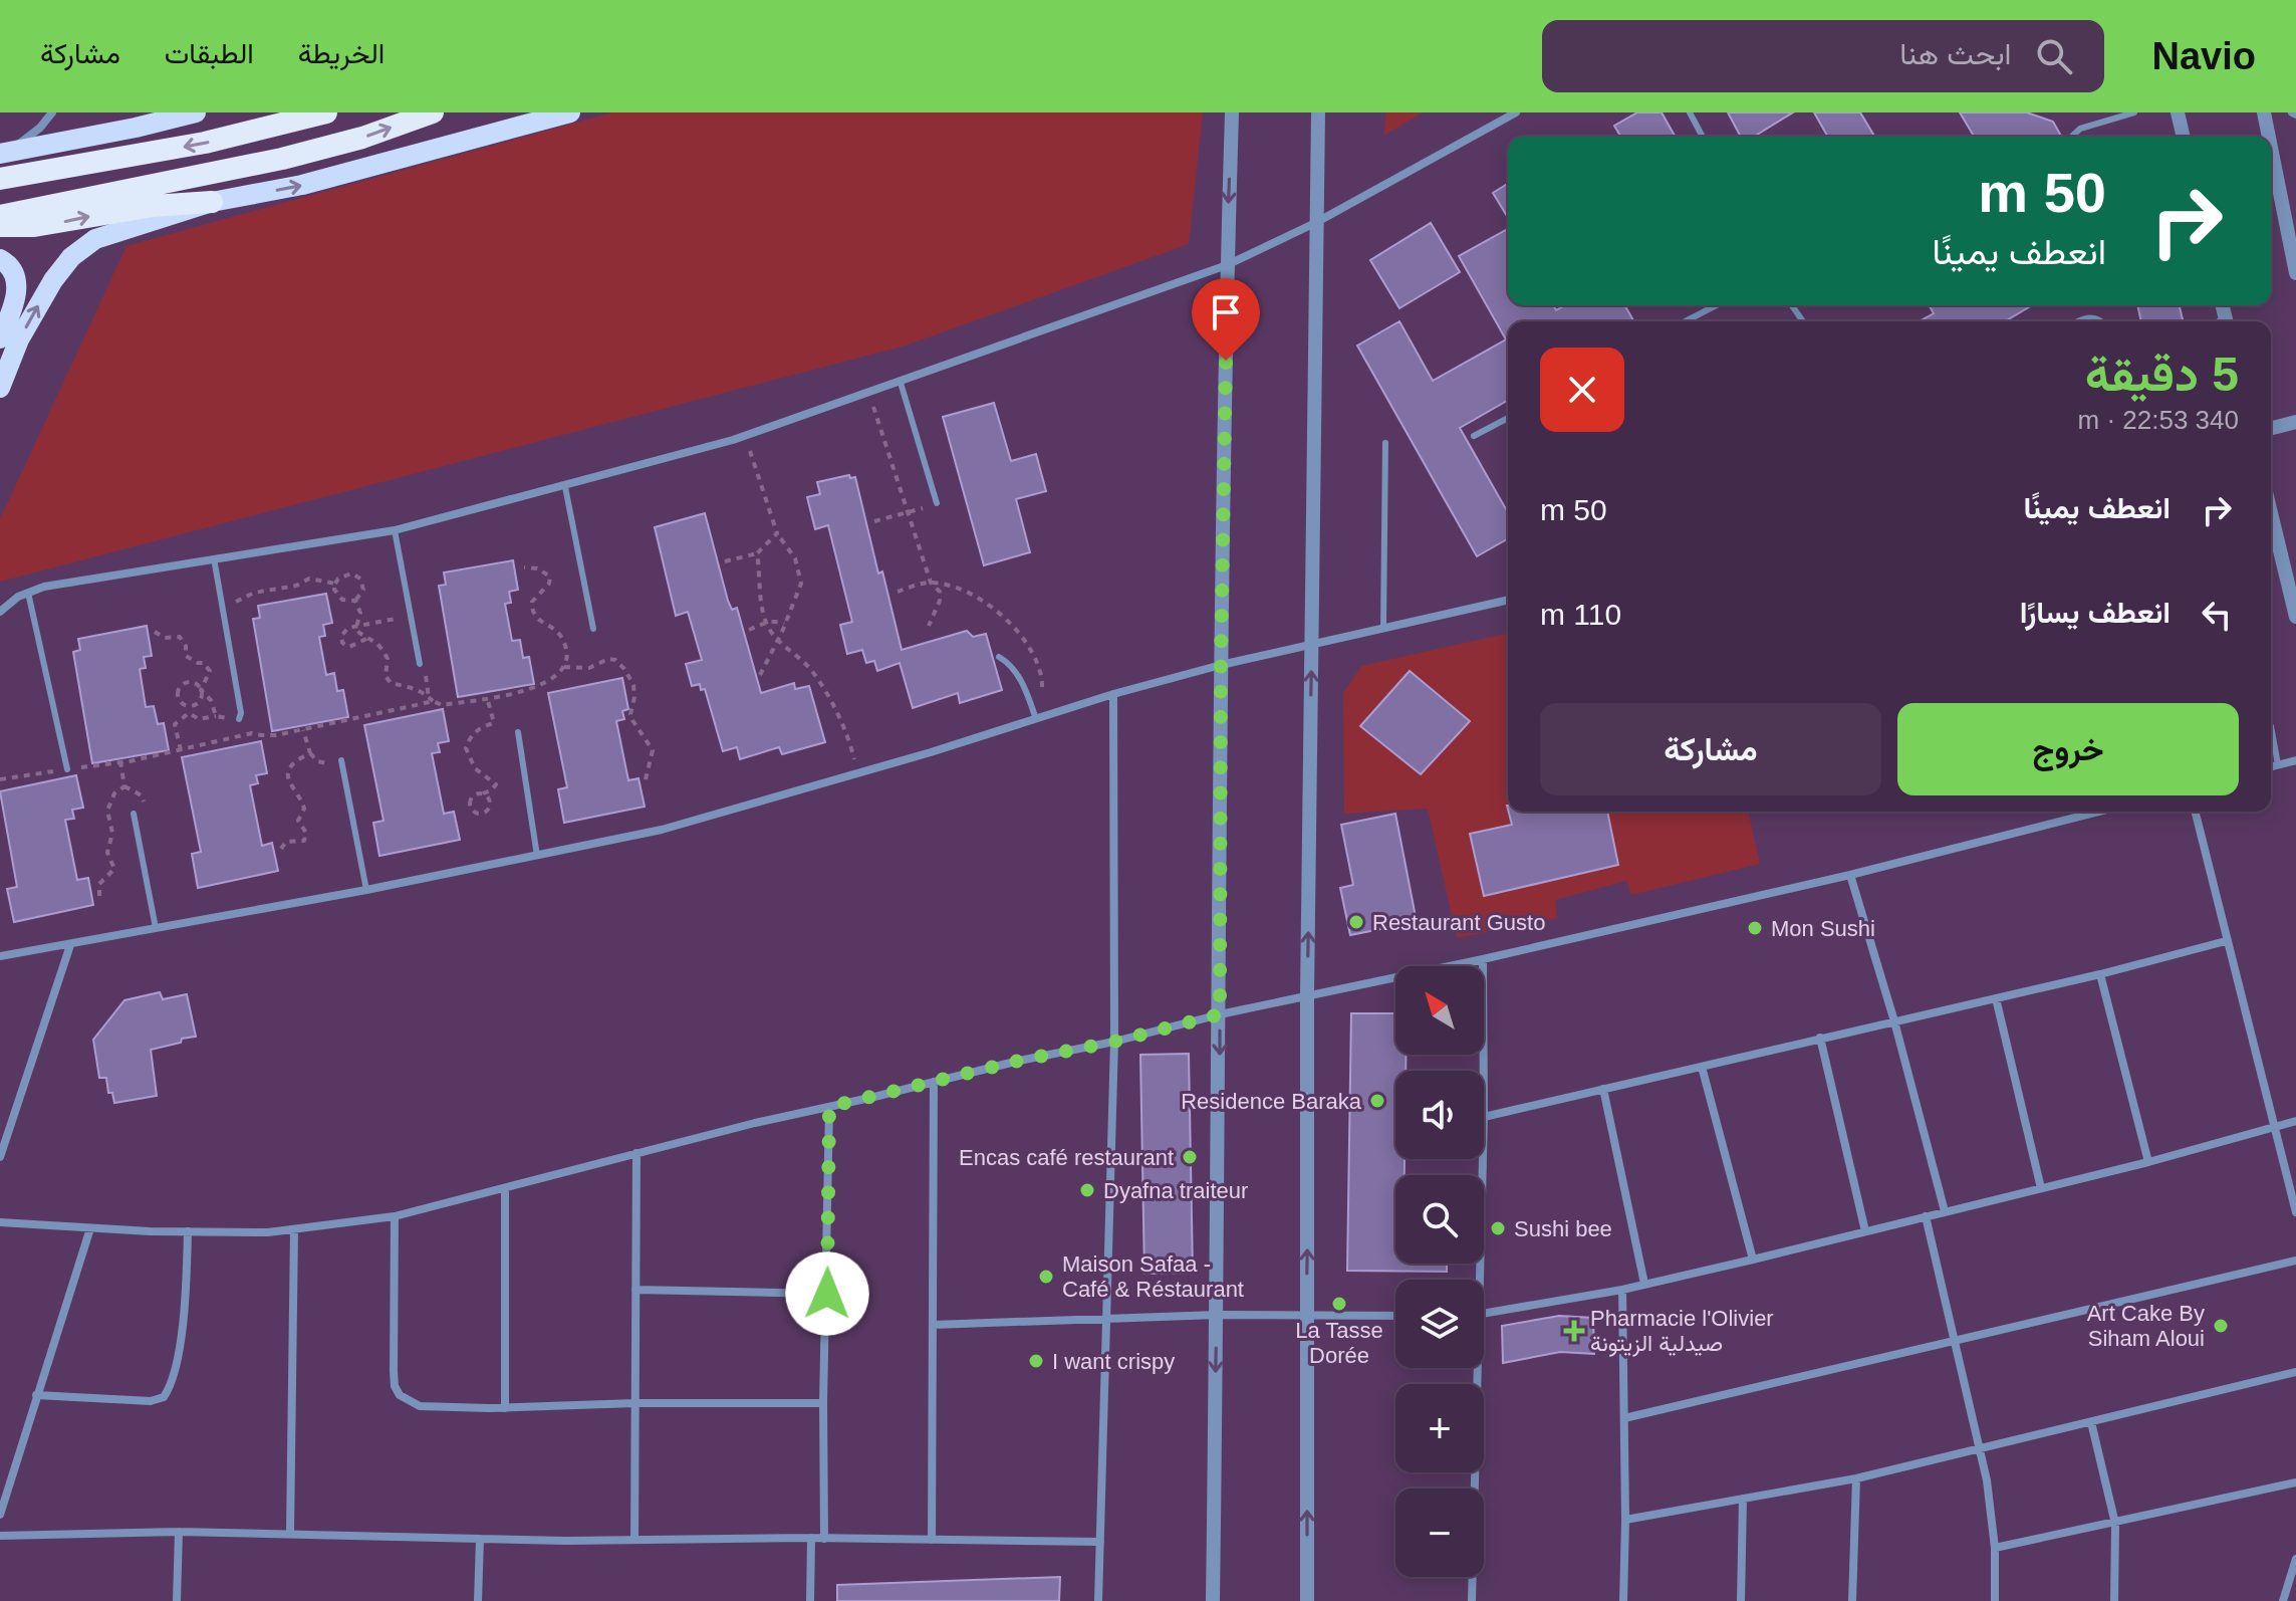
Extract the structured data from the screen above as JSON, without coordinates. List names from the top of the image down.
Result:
{
  "places": {
    "other": [
      "Restaurant Gusto",
      "Mon Sushi",
      "Residence Baraka",
      "Encas café restaurant",
      "Dyafna traiteur",
      "Sushi bee",
      "Maison Safaa - Café & Réstaurant",
      "La Tasse Dorée",
      "Art Cake By Siham Aloui",
      "I want crispy"
    ],
    "health": ["Pharmacie l'Olivier صيدلية الزيتونة"]
  },
  "north": "top left",
  "page": {
    "header": "Navio",
    "search": "ابحث هنا",
    "nav": ["الخريطة", "الطبقات", "مشاركة"],
    "turn": ["50 m", "انعطف يمينًا"],
    "heading": ["5 دقيقة", "340 m · 22:53"],
    "list": [
      {
        "name": "انعطف يمينًا",
        "value": "50 m"
      },
      {
        "name": "انعطف يسارًا",
        "value": "110 m"
      }
    ],
    "buttons": ["خروج", "مشاركة"],
    "map_buttons": ["+", "−"]
  }
}
